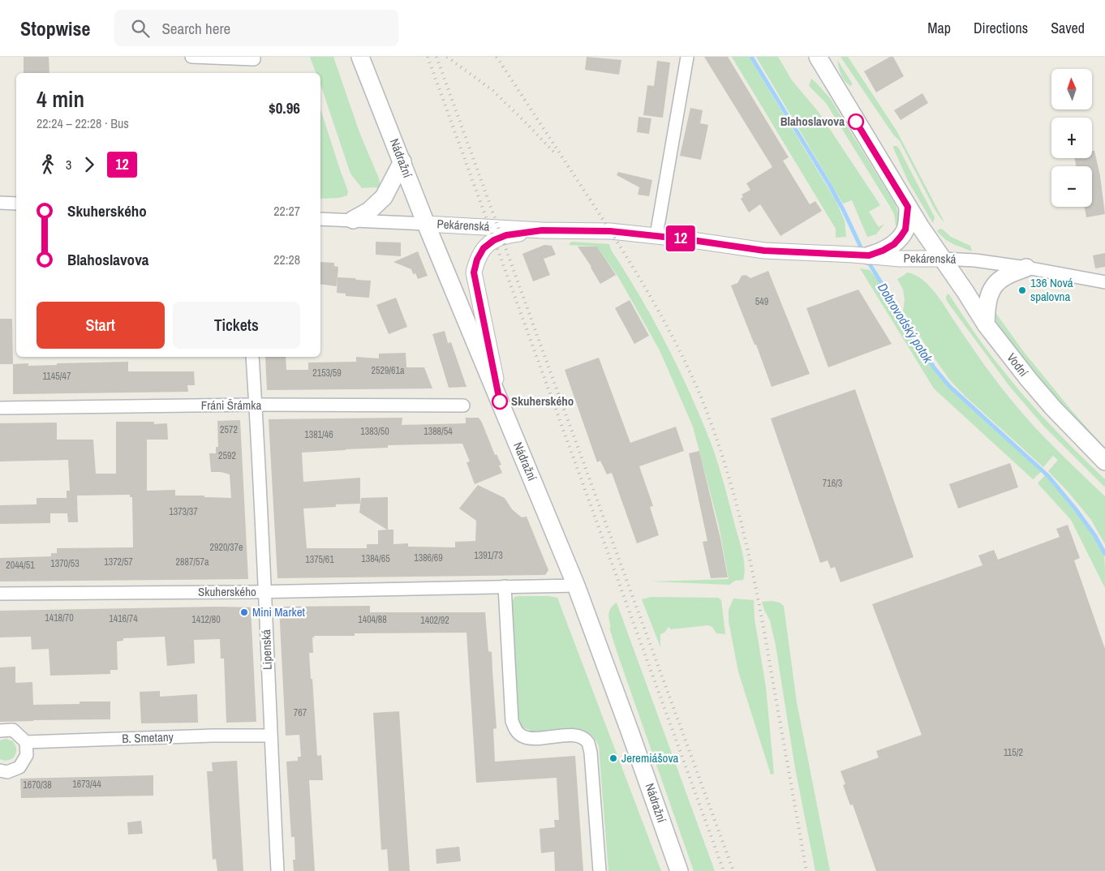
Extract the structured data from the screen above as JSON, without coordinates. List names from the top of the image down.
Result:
{
  "streets": {
    "main road": ["Nádražní", "Vodní"],
    "street": [
      "Pekárenská",
      "Fráni Šrámka",
      "Skuherského",
      "Lipenská",
      "B. Smetany"
    ]
  },
  "crossings": [
    ["Nádražní", "Pekárenská"],
    ["Nádražní", "Skuherského"],
    ["Pekárenská", "Vodní"],
    ["Fráni Šrámka", "Lipenská"],
    ["Skuherského", "Lipenská"],
    ["Lipenská", "B. Smetany"]
  ],
  "water": ["Dobrovodský potok"],
  "places": [
    "Blahoslavova",
    "136 Nová spalovna",
    "Skuherského",
    "Mini Market",
    "Jeremiášova"
  ],
  "lines": ["bus line 12"],
  "house_numbers": [
    "549",
    "2529/61a",
    "2153/59",
    "1145/47",
    "2572",
    "1383/50",
    "1388/54",
    "1381/46",
    "2592",
    "716/3",
    "1373/37",
    "2920/37e",
    "1391/73",
    "1386/69",
    "1384/65",
    "1375/61",
    "1372/57",
    "2887/57a",
    "1370/53",
    "2044/51",
    "1418/70",
    "1416/74",
    "1412/80",
    "1404/88",
    "1402/92",
    "767",
    "115/2",
    "1673/44",
    "1670/38"
  ],
  "north": "top",
  "page": {
    "header": "Stopwise",
    "search": "Search here",
    "nav": ["Map", "Directions", "Saved"],
    "on_map": "12",
    "map_buttons": ["+", "−"],
    "heading": ["4 min", "22:24 – 22:28 · Bus", "$0.96"],
    "legs": ["3", "12"],
    "list": [
      {
        "name": "Skuherského",
        "value": "22:27"
      },
      {
        "name": "Blahoslavova",
        "value": "22:28"
      }
    ],
    "buttons": ["Start", "Tickets"]
  }
}
